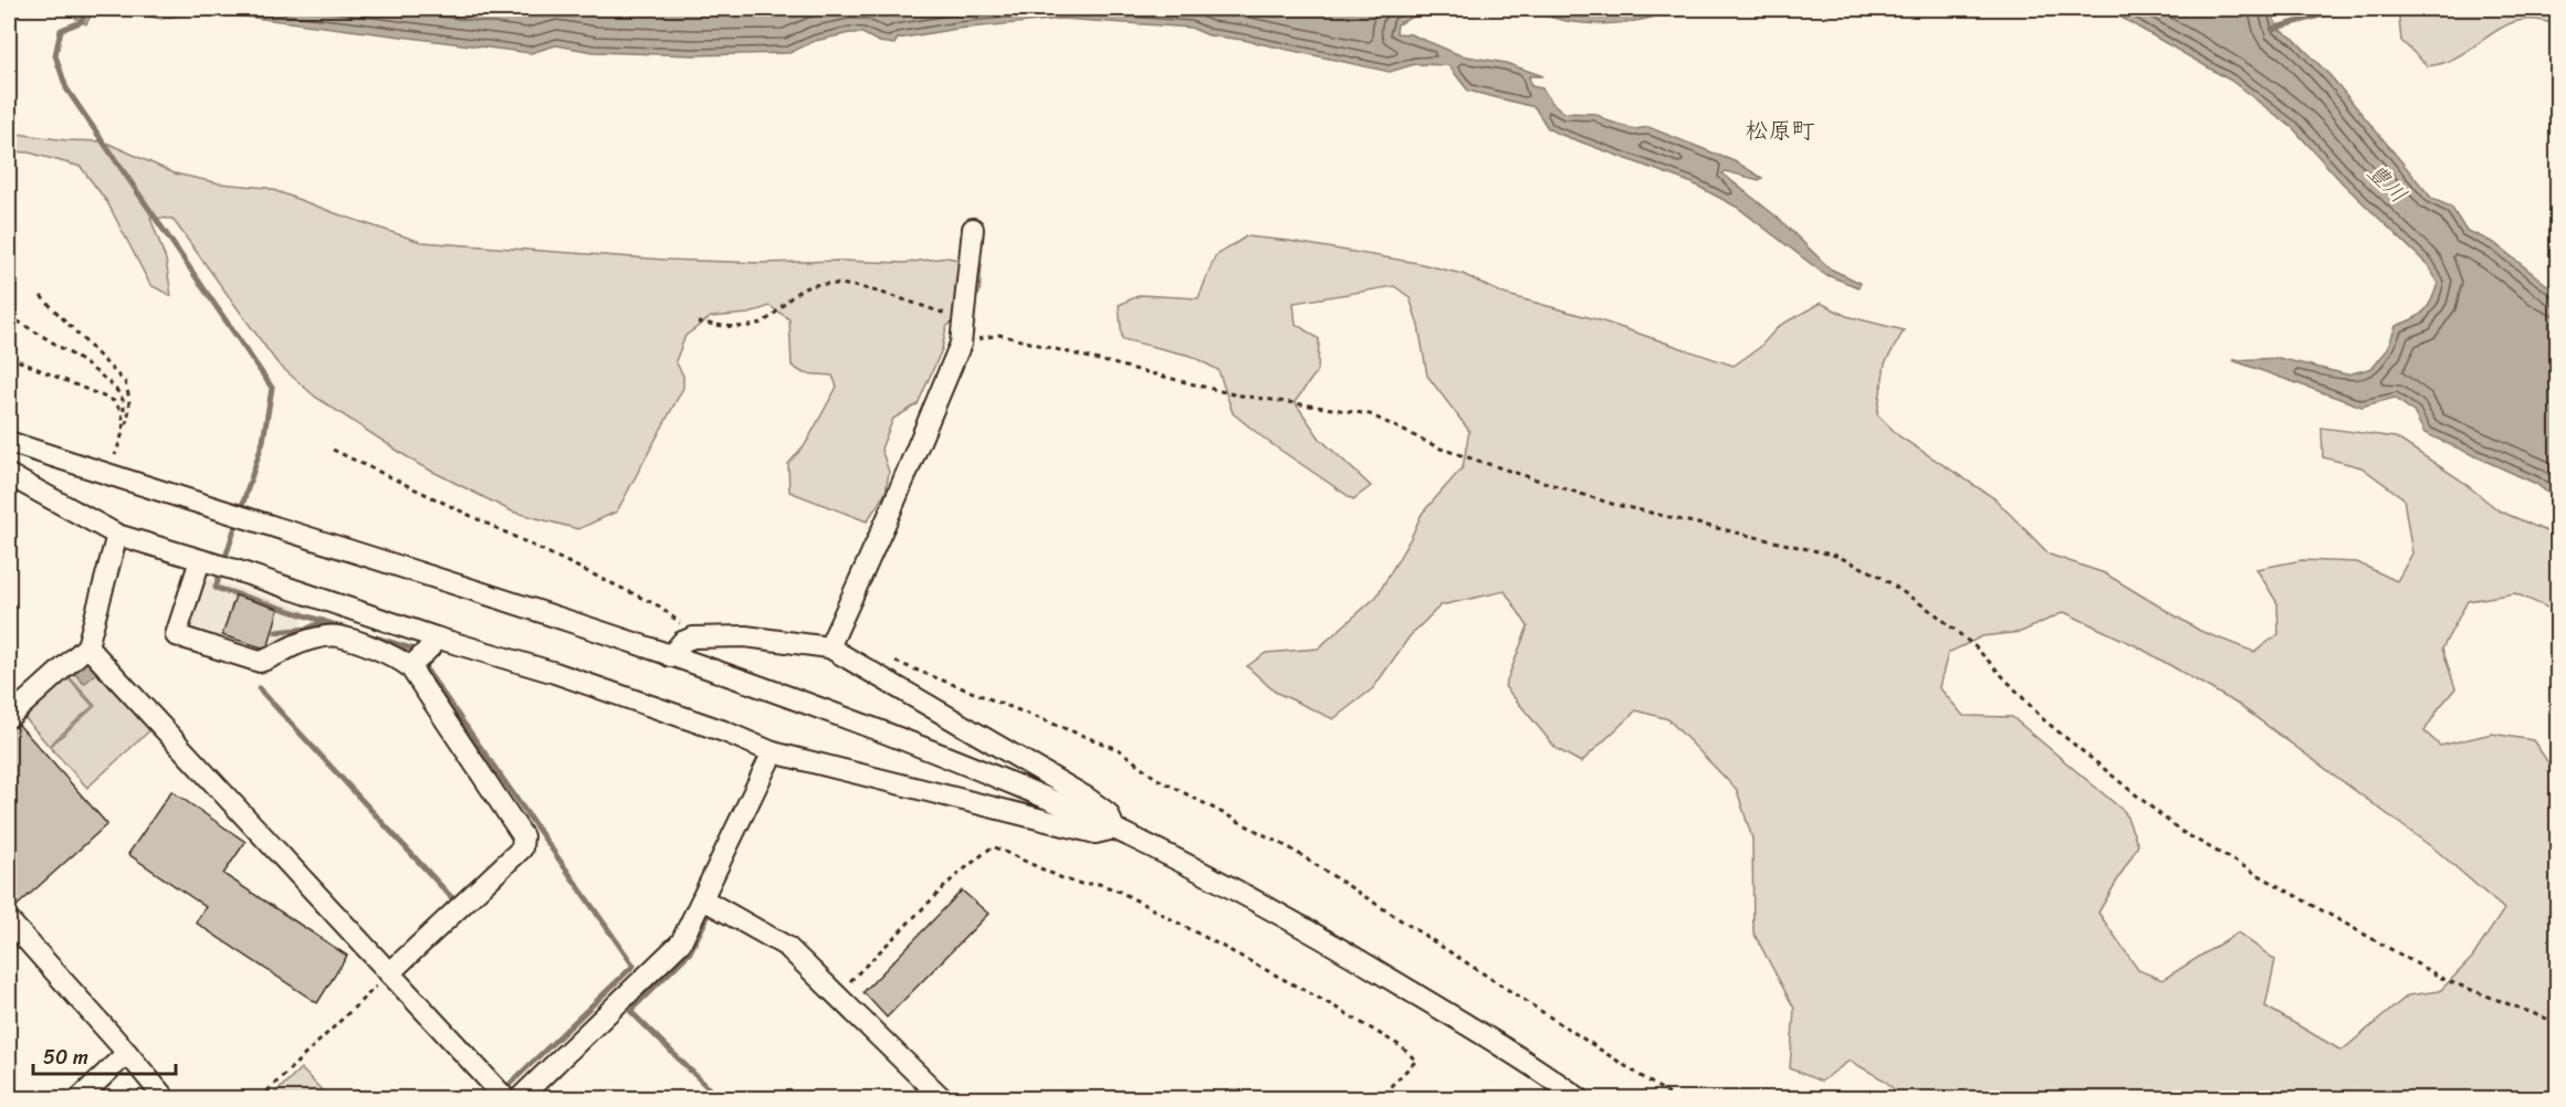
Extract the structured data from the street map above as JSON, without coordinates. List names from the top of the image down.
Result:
{
  "districts": ["松原町"],
  "water": ["豊川"],
  "scale_bar": "50 m"
}
